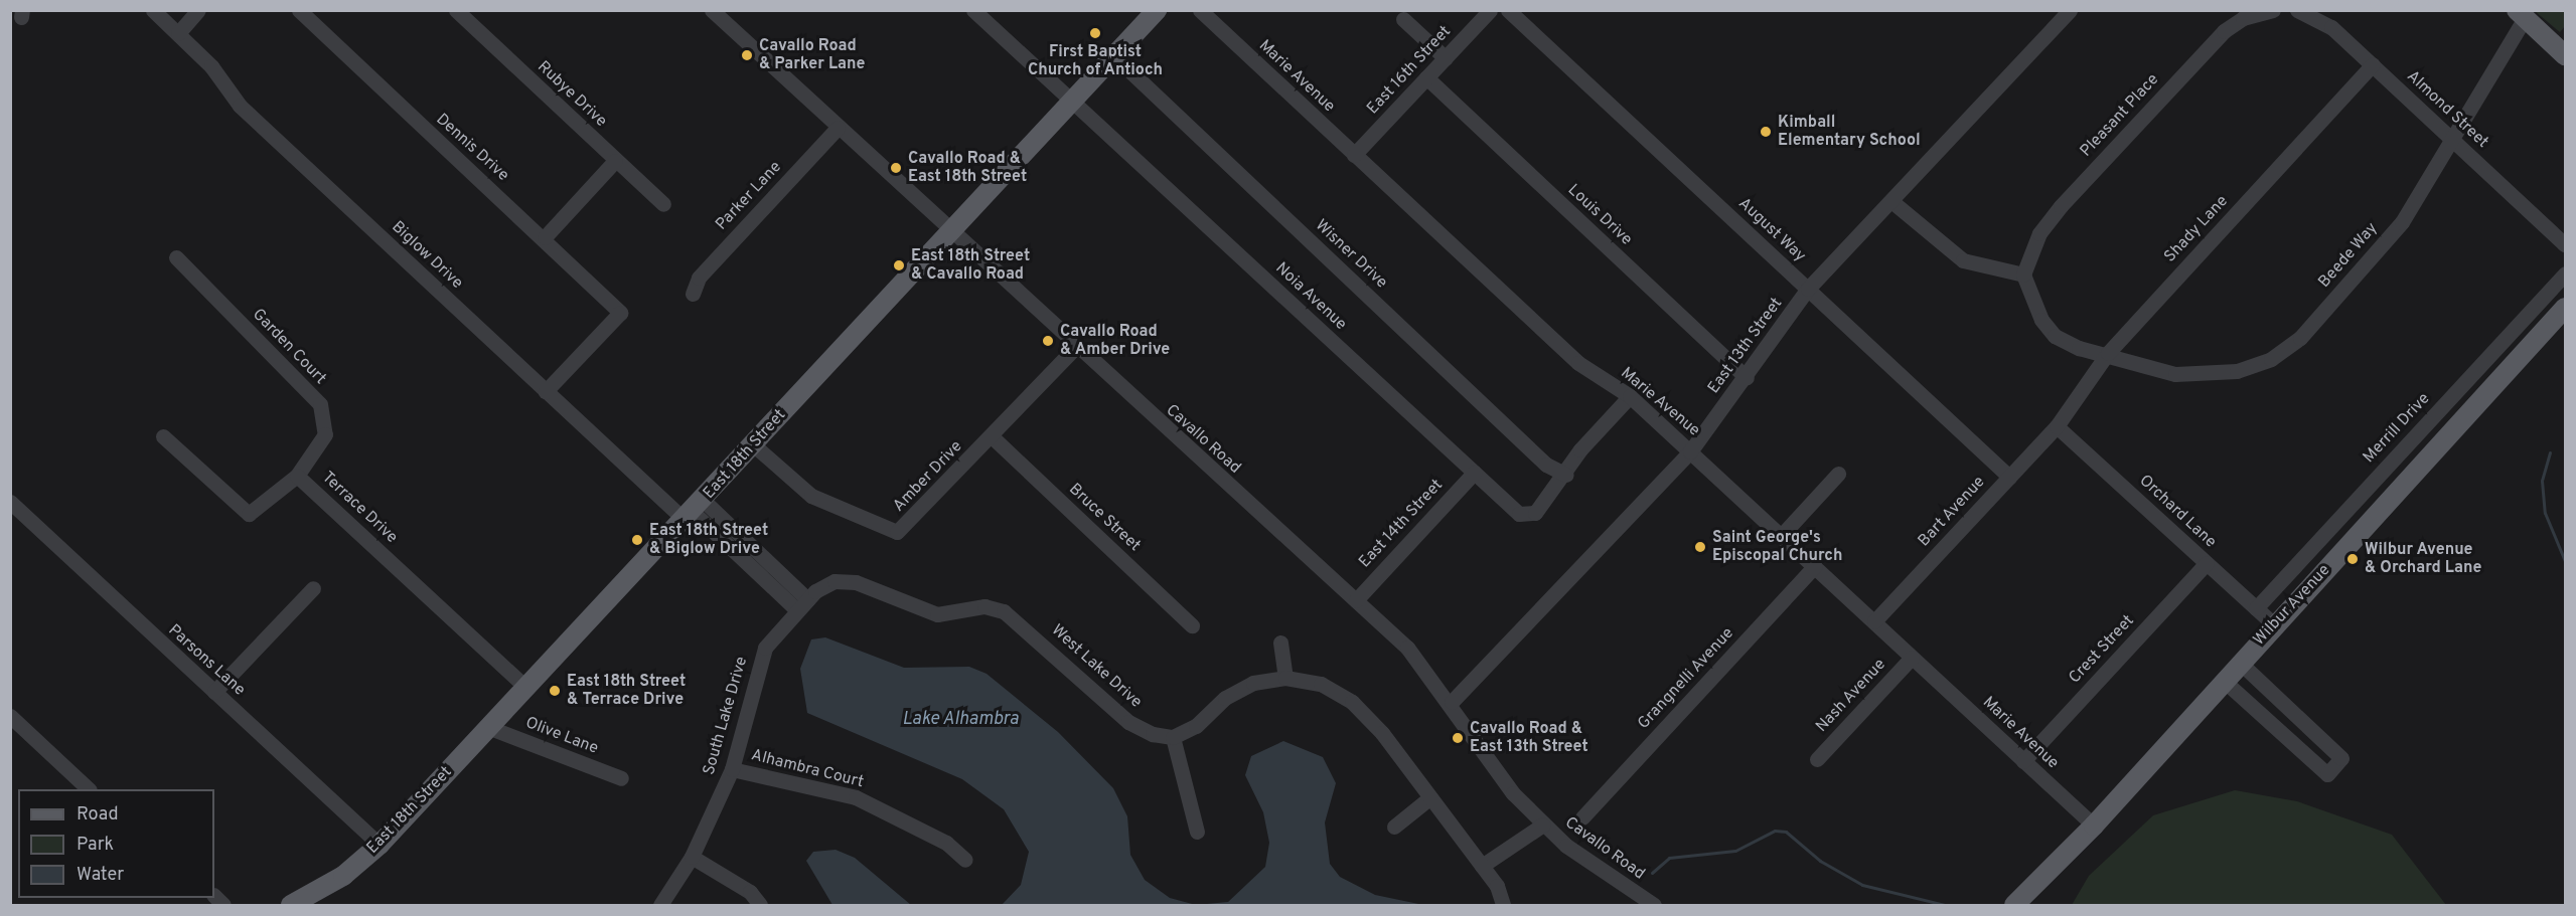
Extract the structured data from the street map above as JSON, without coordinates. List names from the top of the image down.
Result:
{
  "streets": {
    "main road": ["East 18th Street", "Wilbur Avenue"],
    "street": [
      "East 16th Street",
      "Marie Avenue",
      "Rubye Drive",
      "Almond Street",
      "Pleasant Place",
      "Dennis Drive",
      "Parker Lane",
      "Louis Drive",
      "Shady Lane",
      "August Way",
      "Wisner Drive",
      "Biglow Drive",
      "Beede Way",
      "Noia Avenue",
      "East 13th Street",
      "Garden Court",
      "Merrill Drive",
      "Cavallo Road",
      "Amber Drive",
      "Terrace Drive",
      "Bart Avenue",
      "Orchard Lane",
      "Bruce Street",
      "East 14th Street",
      "Crest Street",
      "Parsons Lane",
      "West Lake Drive",
      "Grangnelli Avenue",
      "Nash Avenue",
      "South Lake Drive",
      "Olive Lane",
      "Alhambra Court"
    ]
  },
  "crossings": [
    ["East 16th Street", "Marie Avenue"],
    ["East 16th Street", "Louis Drive"],
    ["Marie Avenue", "East 13th Street"],
    ["Marie Avenue", "Bart Avenue"],
    ["Marie Avenue", "Wilbur Avenue"],
    ["Marie Avenue", "Crest Street"],
    ["Marie Avenue", "Grangnelli Avenue"],
    ["Marie Avenue", "Nash Avenue"],
    ["Almond Street", "Shady Lane"],
    ["Almond Street", "Beede Way"],
    ["Pleasant Place", "Beede Way"],
    ["Dennis Drive", "Biglow Drive"],
    ["Parker Lane", "Cavallo Road"],
    ["Louis Drive", "East 13th Street"],
    ["Shady Lane", "Beede Way"],
    ["Shady Lane", "Bart Avenue"],
    ["Shady Lane", "Orchard Lane"],
    ["August Way", "East 13th Street"],
    ["August Way", "Bart Avenue"],
    ["Wisner Drive", "Noia Avenue"],
    ["Wisner Drive", "East 18th Street"],
    ["Biglow Drive", "East 18th Street"],
    ["Biglow Drive", "West Lake Drive"],
    ["Biglow Drive", "South Lake Drive"],
    ["Noia Avenue", "East 18th Street"],
    ["Noia Avenue", "East 14th Street"],
    ["East 13th Street", "Cavallo Road"],
    ["Garden Court", "Terrace Drive"],
    ["Merrill Drive", "Orchard Lane"],
    ["Cavallo Road", "East 18th Street"],
    ["Cavallo Road", "Amber Drive"],
    ["Cavallo Road", "East 14th Street"],
    ["East 18th Street", "Amber Drive"],
    ["East 18th Street", "Terrace Drive"],
    ["East 18th Street", "Parsons Lane"],
    ["East 18th Street", "Olive Lane"],
    ["Amber Drive", "Bruce Street"],
    ["Bart Avenue", "Orchard Lane"],
    ["Orchard Lane", "Wilbur Avenue"],
    ["Orchard Lane", "Crest Street"],
    ["West Lake Drive", "South Lake Drive"],
    ["South Lake Drive", "Alhambra Court"]
  ],
  "water": ["Lake Alhambra"],
  "places": [
    "First Baptist Church of Antioch",
    "Cavallo Road & Parker Lane",
    "Kimball Elementary School",
    "Cavallo Road & East 18th Street",
    "East 18th Street & Cavallo Road",
    "Cavallo Road & Amber Drive",
    "East 18th Street & Biglow Drive",
    "Saint George's Episcopal Church",
    "Wilbur Avenue & Orchard Lane",
    "East 18th Street & Terrace Drive",
    "Cavallo Road & East 13th Street"
  ],
  "legend": ["Road", "Park", "Water"]
}
